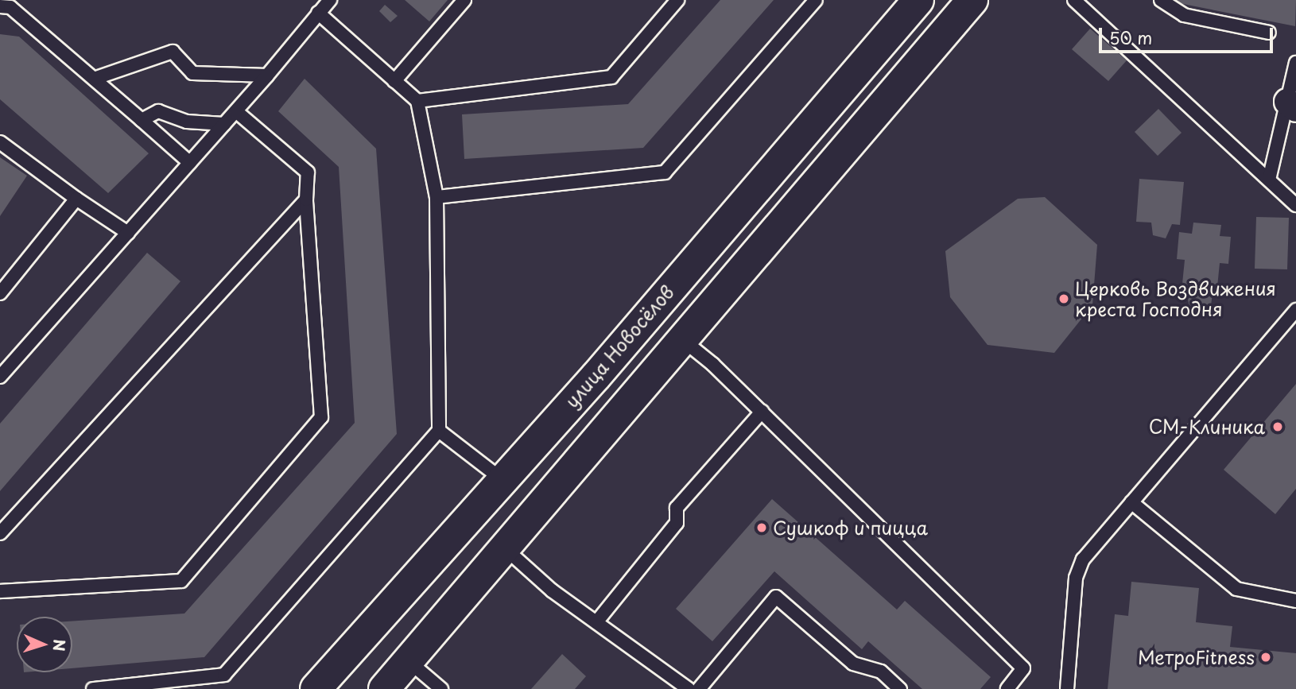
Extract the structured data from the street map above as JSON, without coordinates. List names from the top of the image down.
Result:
{
  "streets": {
    "main road": ["улица Новосёлов"]
  },
  "places": [
    "Церковь Воздвижения креста Господня",
    "СМ-Клиника",
    "Сушкоф и пицца",
    "МетроFitness"
  ],
  "scale_bar": "50 m",
  "north": "right"
}
